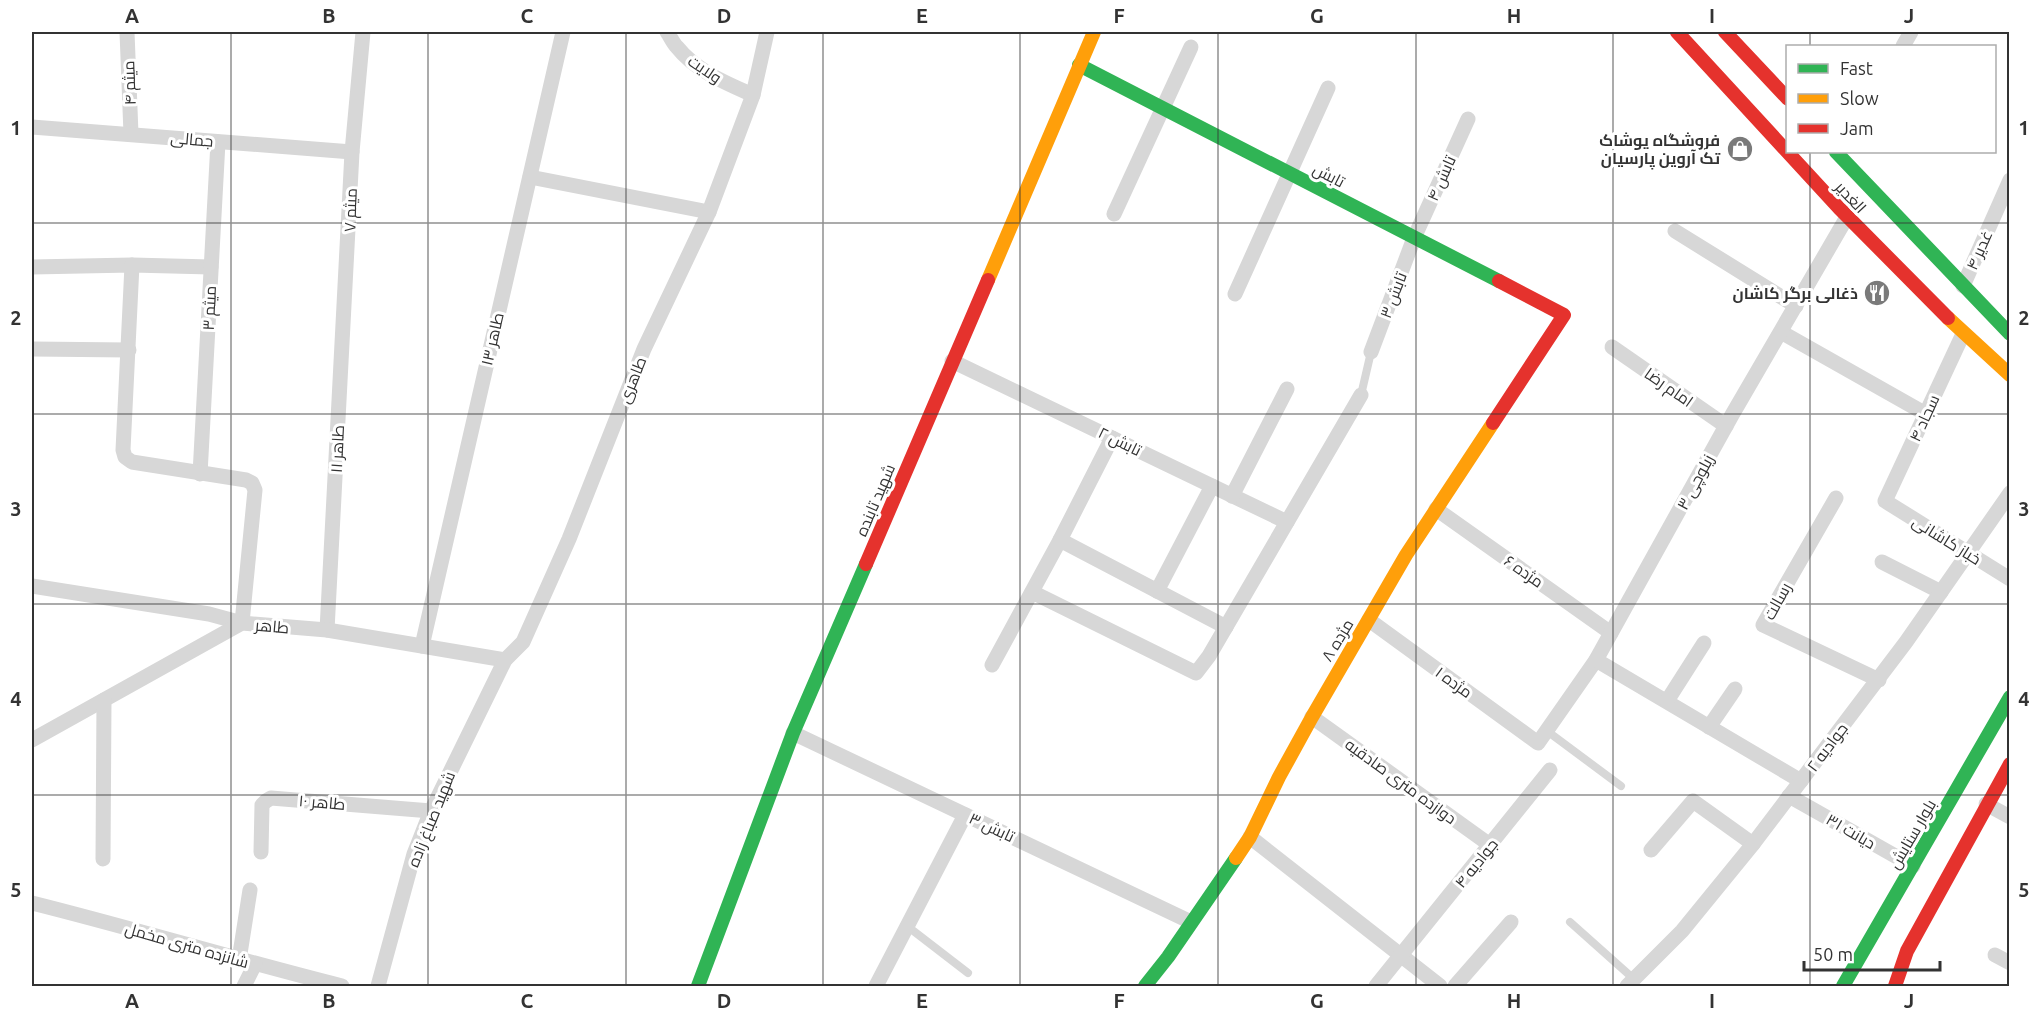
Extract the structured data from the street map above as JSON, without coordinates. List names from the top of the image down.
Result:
{
  "streets": {
    "street": [
      "ولایت",
      "میثم ۴",
      "جمالی",
      "تابش",
      "تابش ۴",
      "الغدیر",
      "میثم ۷",
      "غدیر ۴",
      "تابش ۳",
      "میثم ۳",
      "طاهر ۱۳",
      "طاهری",
      "امام رضا",
      "سجاد ۴",
      "تابش ۲",
      "طاهر ۱۱",
      "زیلوچی ۳",
      "شهید تابنده",
      "خباز کاشانی",
      "مژده ۶",
      "رسالت",
      "طاهر",
      "مژده ۸",
      "مژده ۱",
      "جوادیه ۲",
      "دوازده متری صادقیه",
      "طاهر ۱۰",
      "شهید صباغ زاده",
      "دیانت ۳۱",
      "بلوار ستایش",
      "جوادیه ۴",
      "شانزده متری مخمل"
    ]
  },
  "crossings": [
    ["ولایت", "طاهری"],
    ["میثم ۴", "جمالی"],
    ["جمالی", "میثم ۷"],
    ["جمالی", "میثم ۳"],
    ["تابش", "تابش ۴"],
    ["تابش", "تابش ۳"],
    ["تابش", "شهید تابنده"],
    ["تابش", "مژده ۸"],
    ["تابش ۴", "تابش ۳"],
    ["الغدیر", "غدیر ۴"],
    ["الغدیر", "سجاد ۴"],
    ["الغدیر", "زیلوچی ۳"],
    ["میثم ۷", "طاهر ۱۱"],
    ["تابش ۳", "شهید تابنده"],
    ["تابش ۳", "مژده ۸"],
    ["طاهر ۱۳", "طاهر"],
    ["طاهری", "طاهر"],
    ["طاهری", "شهید صباغ زاده"],
    ["امام رضا", "زیلوچی ۳"],
    ["سجاد ۴", "خباز کاشانی"],
    ["تابش ۲", "شهید تابنده"],
    ["طاهر ۱۱", "طاهر"],
    ["زیلوچی ۳", "مژده ۶"],
    ["زیلوچی ۳", "مژده ۱"],
    ["خباز کاشانی", "جوادیه ۲"],
    ["مژده ۶", "مژده ۸"],
    ["رسالت", "جوادیه ۲"],
    ["طاهر", "شهید صباغ زاده"],
    ["مژده ۸", "مژده ۱"],
    ["مژده ۸", "دوازده متری صادقیه"],
    ["جوادیه ۲", "دیانت ۳۱"],
    ["دوازده متری صادقیه", "جوادیه ۴"],
    ["طاهر ۱۰", "شهید صباغ زاده"],
    ["دیانت ۳۱", "بلوار ستایش"]
  ],
  "places": {
    "shop": ["فروشگاه پوشاک تک آروین پارسیان"],
    "restaurant": ["ذغالی برگر کاشان"]
  },
  "legend": ["Fast", "Slow", "Jam"],
  "scale_bar": "50 m",
  "grid": {
    "columns": [
      "A",
      "B",
      "C",
      "D",
      "E",
      "F",
      "G",
      "H",
      "I",
      "J"
    ],
    "rows": [
      "1",
      "2",
      "3",
      "4",
      "5"
    ]
  }
}
